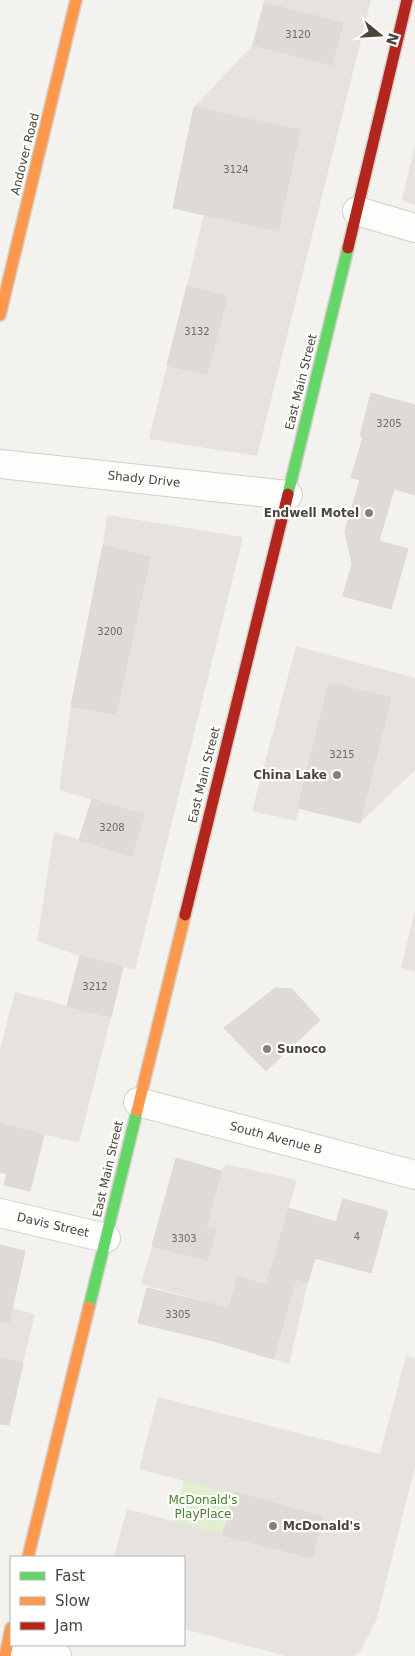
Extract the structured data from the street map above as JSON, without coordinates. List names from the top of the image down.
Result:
{
  "streets": {
    "main road": ["Andover Road", "East Main Street"],
    "street": ["Shady Drive", "South Avenue B", "Davis Street"]
  },
  "crossings": [
    ["East Main Street", "Shady Drive"],
    ["East Main Street", "South Avenue B"],
    ["East Main Street", "Davis Street"]
  ],
  "parks": ["McDonald's PlayPlace"],
  "places": [
    "Endwell Motel",
    "China Lake",
    "Sunoco",
    "McDonald's"
  ],
  "house_numbers": [
    "3120",
    "3124",
    "3132",
    "3205",
    "3200",
    "3215",
    "3208",
    "3212",
    "4",
    "3303",
    "3305"
  ],
  "legend": ["Fast", "Slow", "Jam"],
  "north": "right"
}
